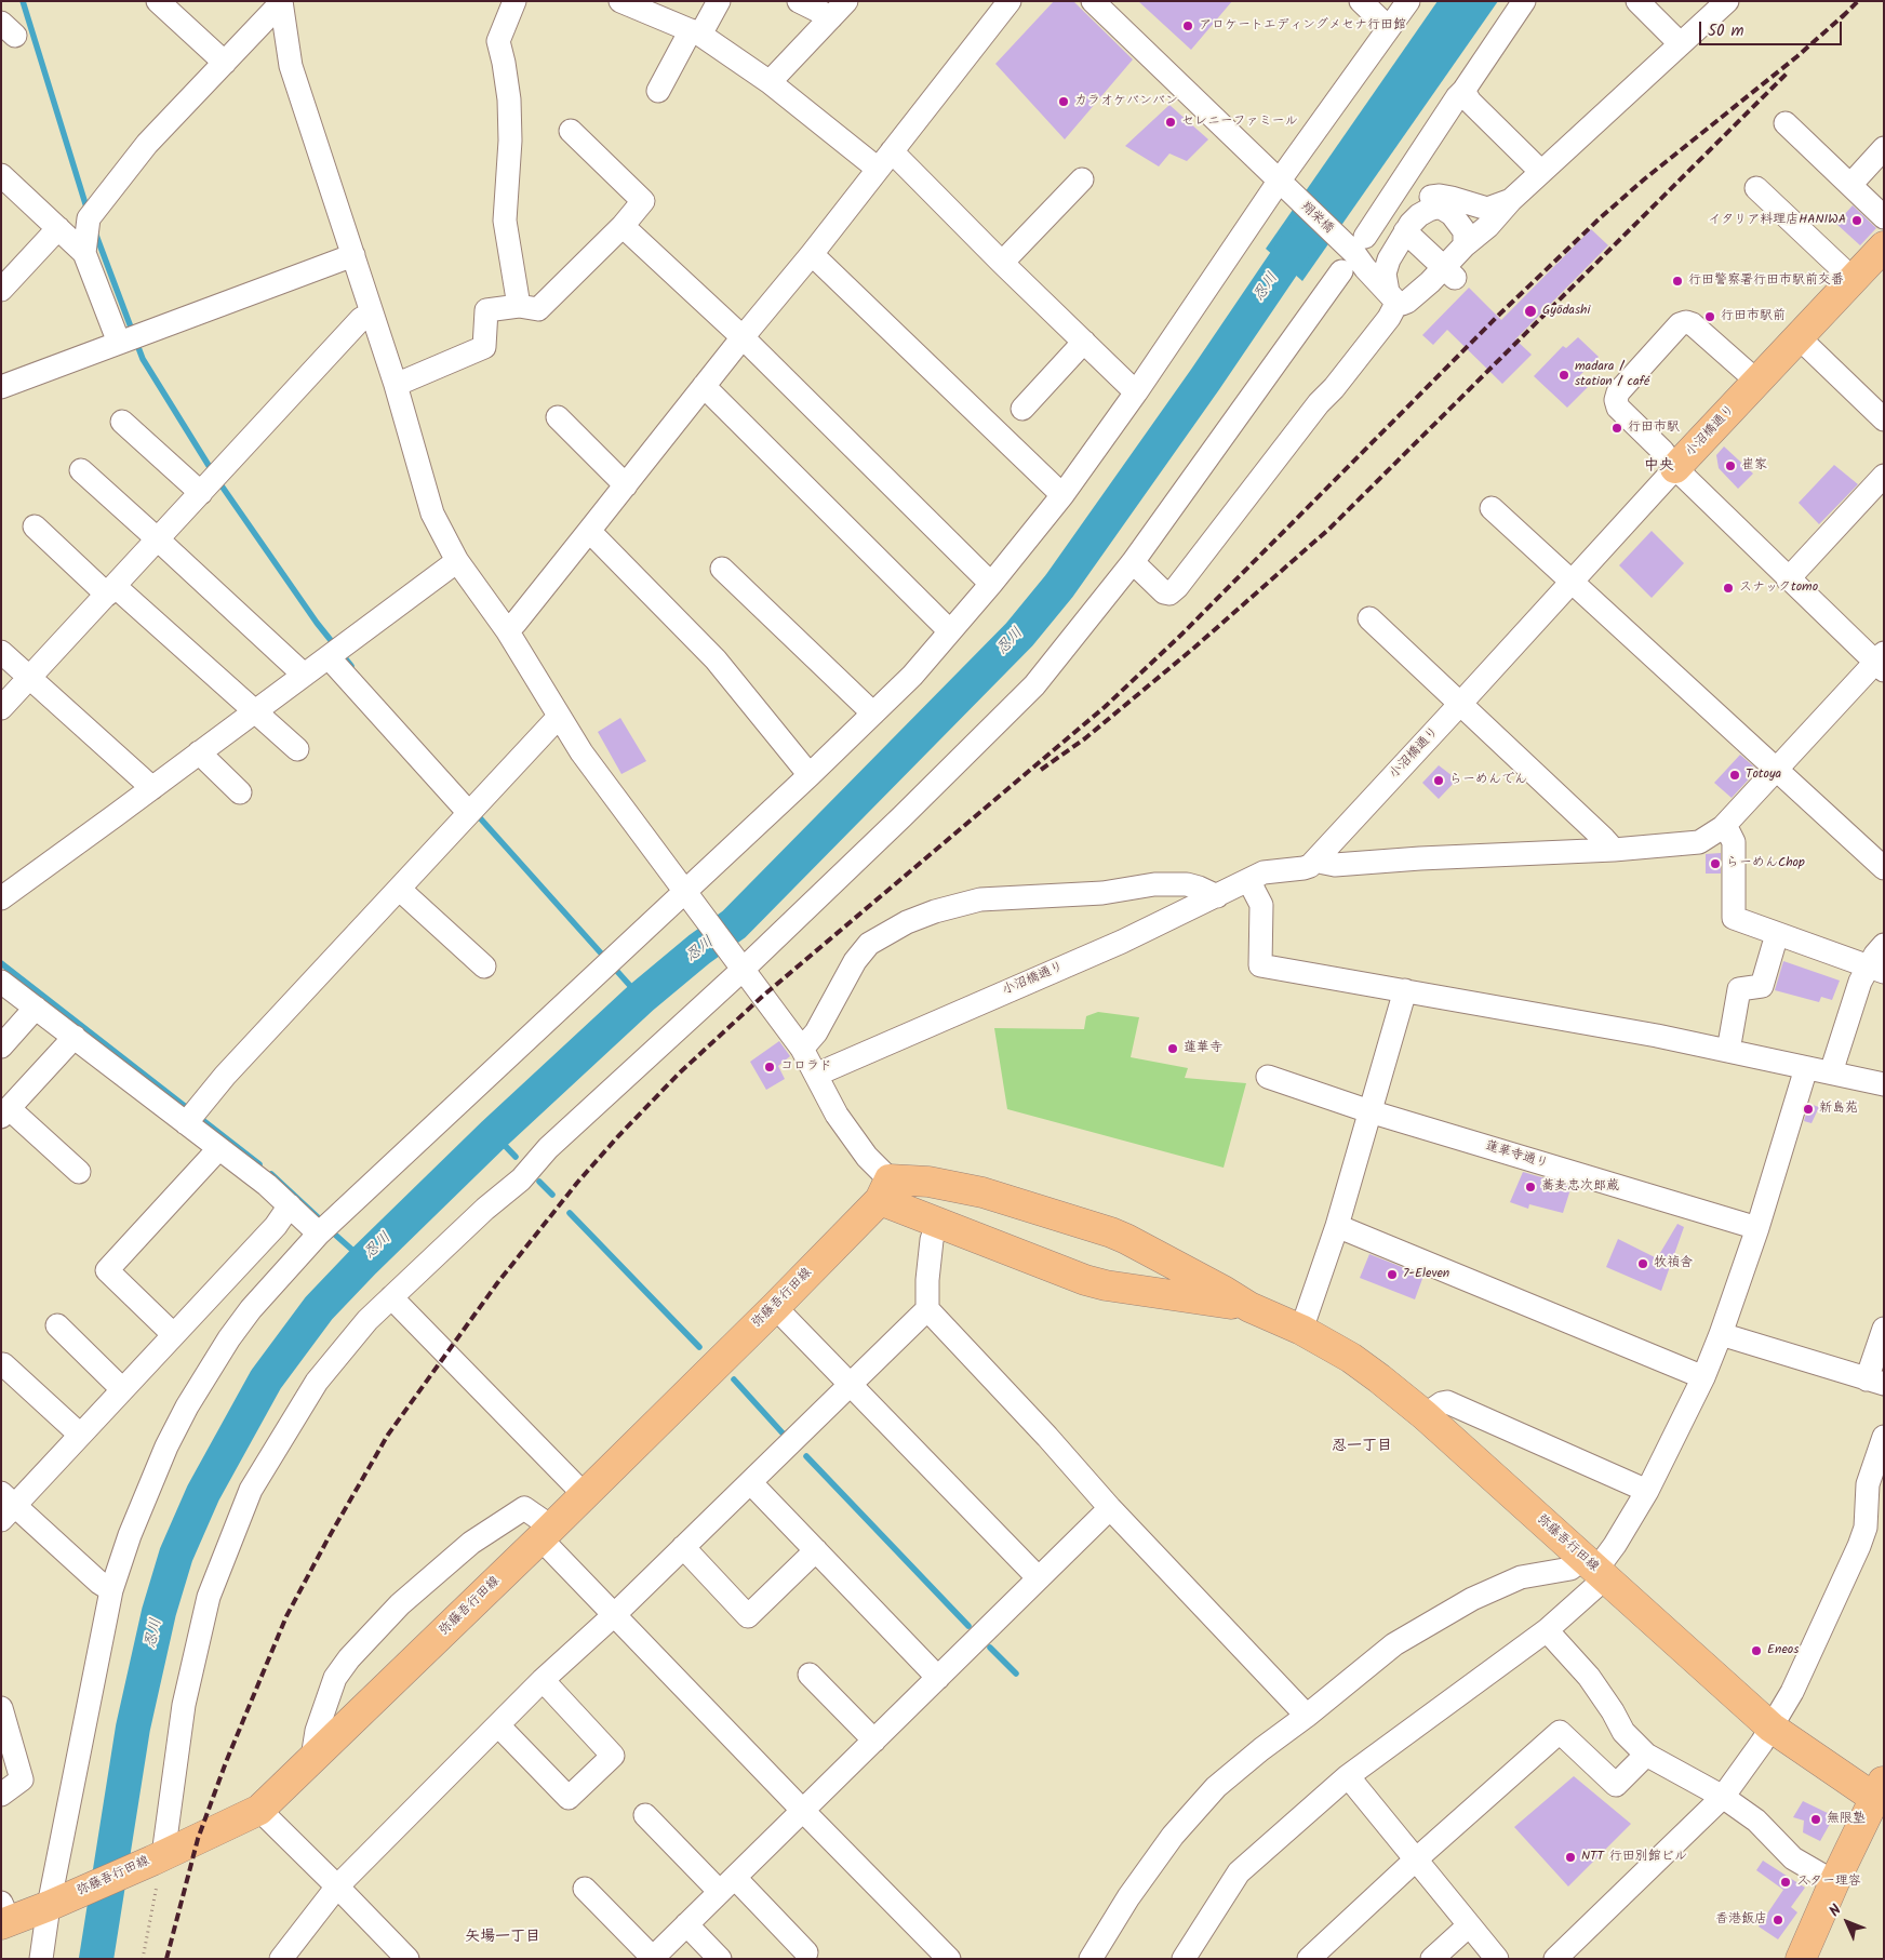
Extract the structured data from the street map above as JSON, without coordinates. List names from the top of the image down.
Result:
{
  "streets": {
    "main road": ["小沼橋通り", "弥藤吾行田線"],
    "street": ["翔栄橋", "蓮華寺通り"]
  },
  "districts": ["中央", "忍一丁目", "矢場一丁目"],
  "water": ["忍川"],
  "places": [
    "アロケートエディングメセナ行田館",
    "カラオケバンバン",
    "セレニーファミール",
    "イタリア料理店HANIWA",
    "行田警察署行田市駅前交番",
    "Gyōdashi",
    "行田市駅前",
    "madara / station / café",
    "行田市駅",
    "崔家",
    "スナックtomo",
    "Totoya",
    "らーめんでん",
    "らーめんChop",
    "蓮華寺",
    "コロラド",
    "新島苑",
    "蕎麦忠次郎蔵",
    "牧禎舎",
    "7-Eleven",
    "Eneos",
    "無限塾",
    "NTT 行田別館ビル",
    "スター理容",
    "香港飯店"
  ],
  "scale_bar": "50 m",
  "north": "top left"
}
